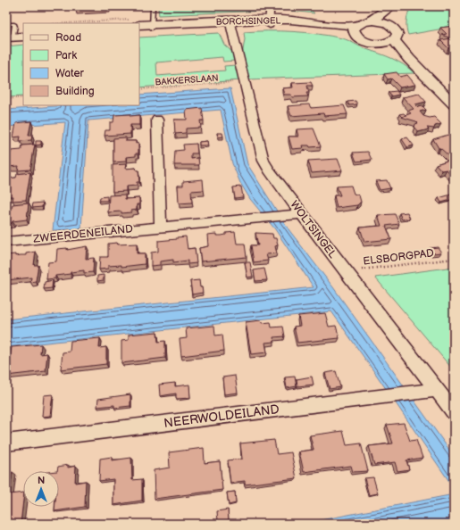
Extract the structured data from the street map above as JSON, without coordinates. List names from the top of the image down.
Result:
{
  "streets": {
    "main road": ["BORCHSINGEL"],
    "street": ["WOLTSINGEL", "ZWEERDENEILAND", "NEERWOLDEILAND"],
    "path": ["BAKKERSLAAN", "ELSBORGPAD"]
  },
  "crossings": [
    ["BORCHSINGEL", "WOLTSINGEL"],
    ["WOLTSINGEL", "ZWEERDENEILAND"],
    ["WOLTSINGEL", "ELSBORGPAD"],
    ["WOLTSINGEL", "NEERWOLDEILAND"]
  ],
  "legend": [
    "Road",
    "Park",
    "Water",
    "Building"
  ],
  "north": "top"
}
